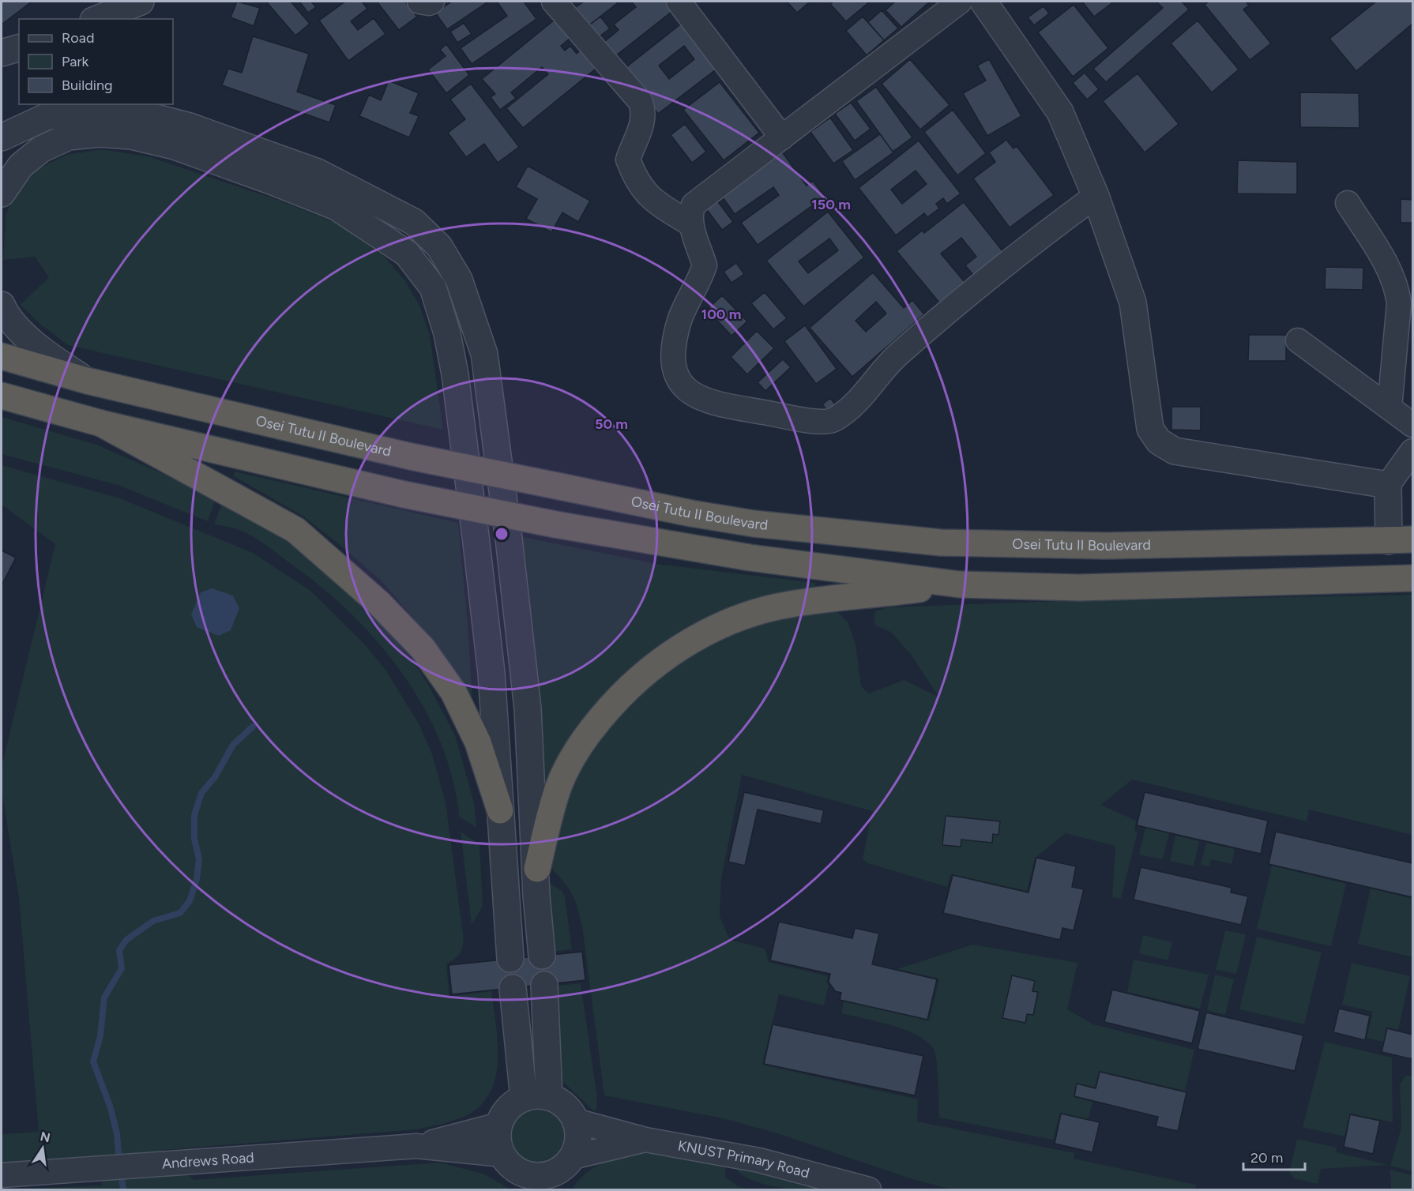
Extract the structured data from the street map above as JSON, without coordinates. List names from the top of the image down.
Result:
{
  "streets": {
    "highway": ["Osei Tutu II Boulevard"],
    "street": ["KNUST Primary Road", "Andrews Road"]
  },
  "crossings": [
    ["KNUST Primary Road", "Andrews Road"]
  ],
  "legend": ["Road", "Park", "Building"],
  "scale_bar": "20 m",
  "north": "top",
  "rings": ["150 m", "100 m", "50 m"]
}
